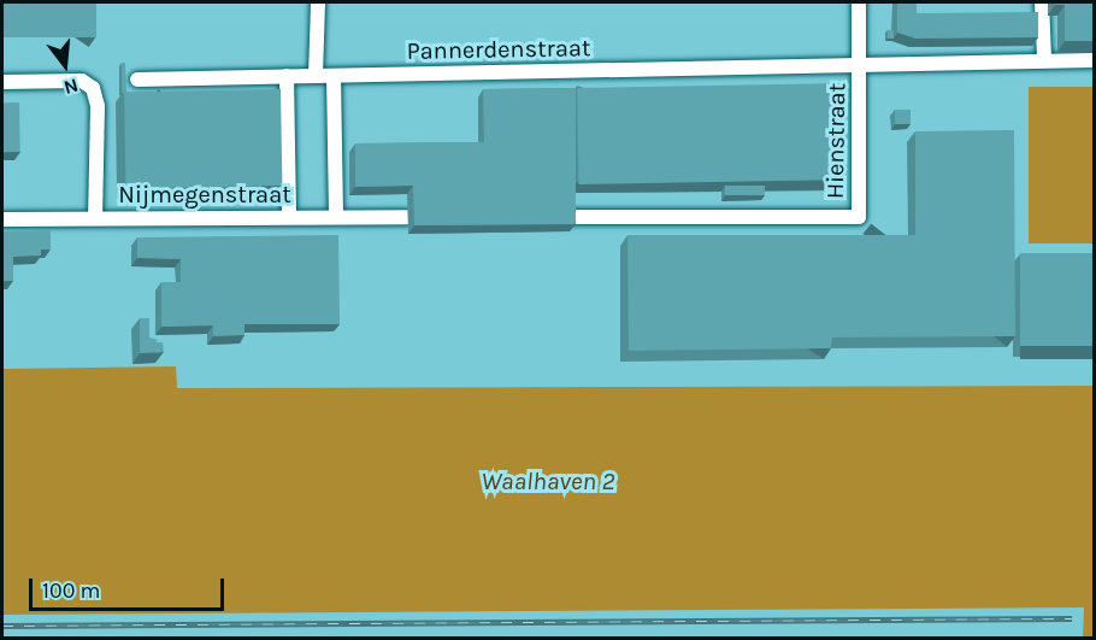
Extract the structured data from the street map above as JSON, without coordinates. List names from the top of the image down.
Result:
{
  "streets": {
    "street": ["Pannerdenstraat", "Hienstraat", "Nijmegenstraat"]
  },
  "crossings": [
    ["Pannerdenstraat", "Hienstraat"]
  ],
  "water": ["Waalhaven 2"],
  "scale_bar": "100 m",
  "north": "bottom"
}
